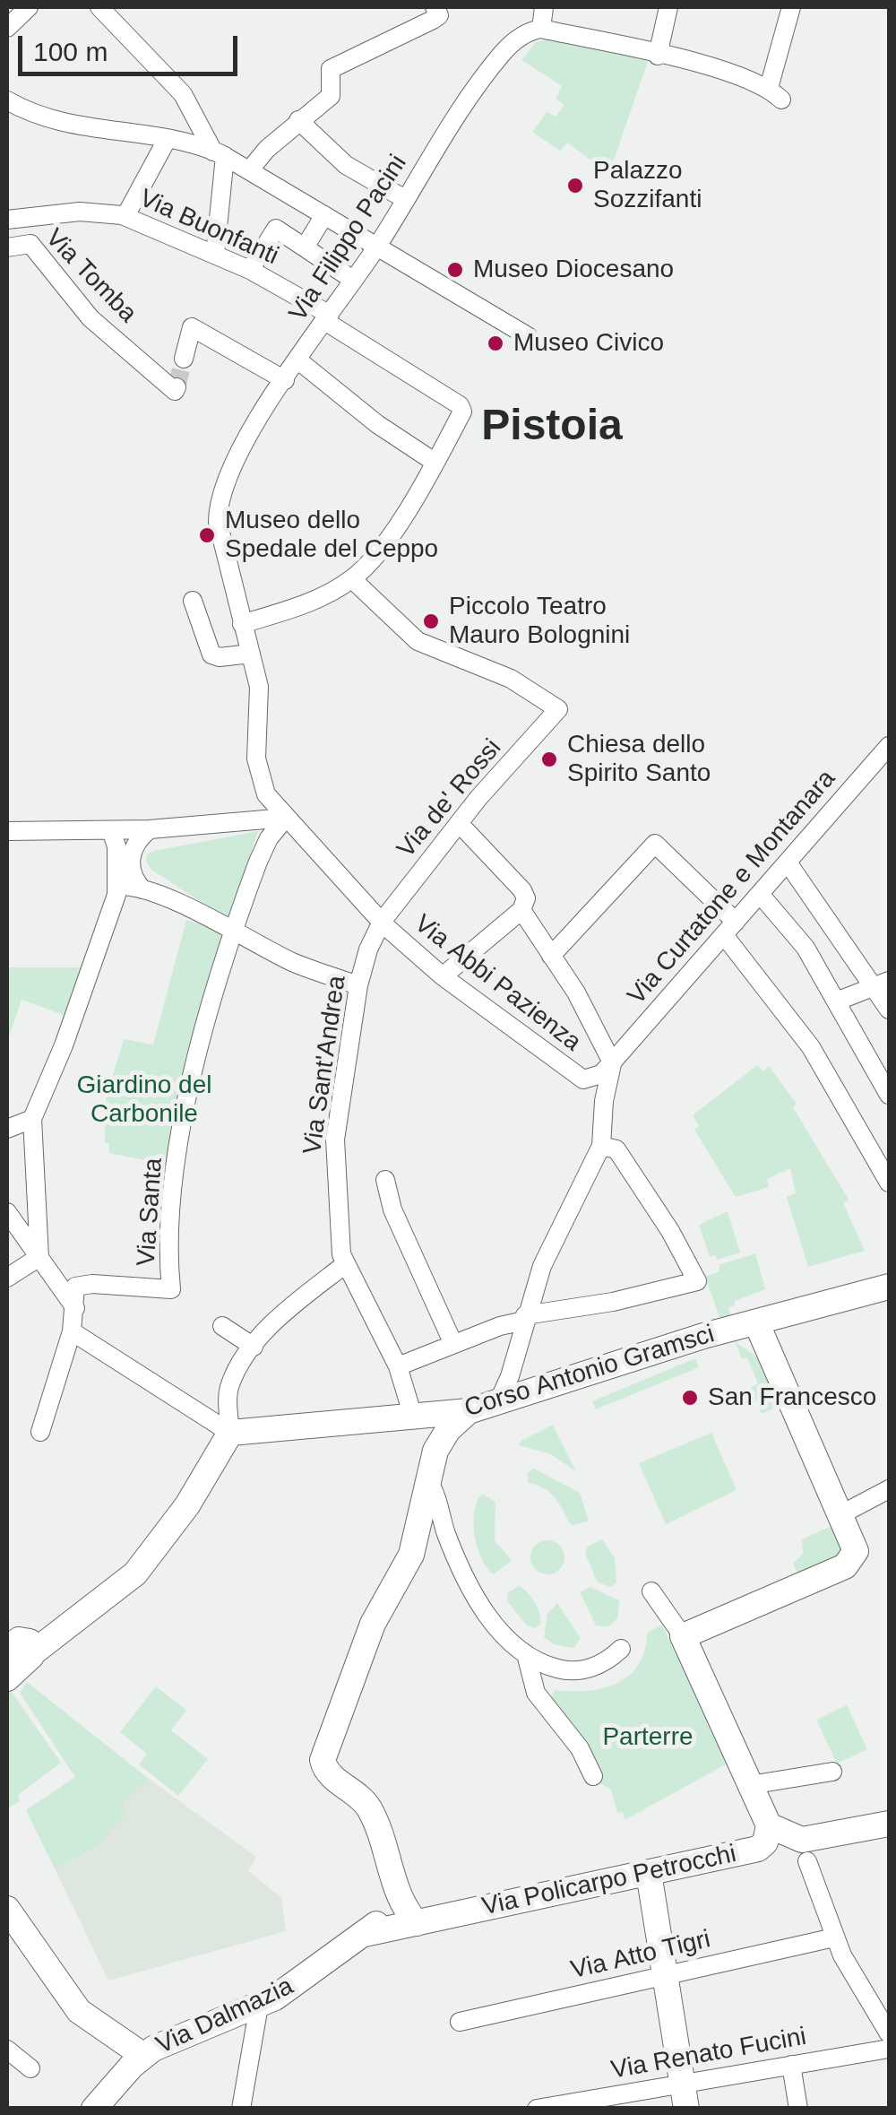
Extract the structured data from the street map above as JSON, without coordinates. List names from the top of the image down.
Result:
{
  "streets": {
    "street": [
      "Via Buonfanti",
      "Via Filippo Pacini",
      "Via Tomba",
      "Via de' Rossi",
      "Via Curtatone e Montanara",
      "Via Abbi Pazienza",
      "Via Sant'Andrea",
      "Via Santa",
      "Corso Antonio Gramsci",
      "Via Policarpo Petrocchi",
      "Via Atto Tigri",
      "Via Dalmazia",
      "Via Renato Fucini"
    ]
  },
  "crossings": [
    ["Via Buonfanti", "Via Filippo Pacini"],
    ["Via Filippo Pacini", "Via Abbi Pazienza"],
    ["Via de' Rossi", "Via Abbi Pazienza"],
    ["Via de' Rossi", "Via Sant'Andrea"],
    ["Via Curtatone e Montanara", "Via Abbi Pazienza"],
    ["Via Abbi Pazienza", "Via Sant'Andrea"],
    ["Via Abbi Pazienza", "Via Santa"],
    ["Via Sant'Andrea", "Corso Antonio Gramsci"],
    ["Via Policarpo Petrocchi", "Via Dalmazia"]
  ],
  "districts": ["Pistoia"],
  "parks": ["Giardino del Carbonile", "Parterre"],
  "places": [
    "Palazzo Sozzifanti",
    "Museo Diocesano",
    "Museo Civico",
    "Museo dello Spedale del Ceppo",
    "Piccolo Teatro Mauro Bolognini",
    "Chiesa dello Spirito Santo",
    "San Francesco"
  ],
  "scale_bar": "100 m"
}
